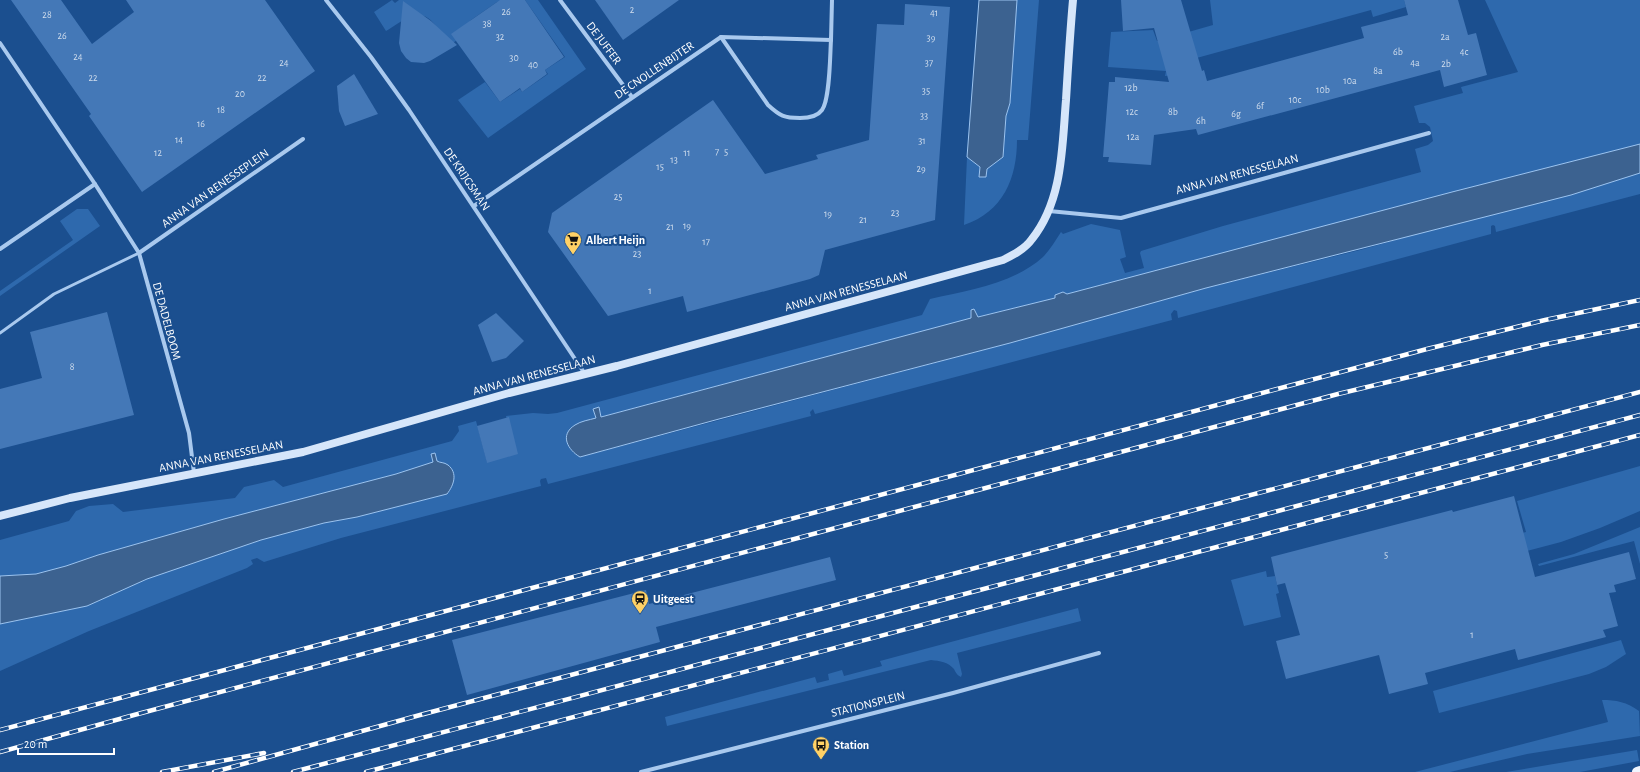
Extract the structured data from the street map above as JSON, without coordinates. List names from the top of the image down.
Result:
{
  "streets": {
    "street": [
      "DE JUFFER",
      "DE CNOLLENBIJTER",
      "ANNA VAN RENESSELAAN",
      "DE KRIJGSMAN",
      "ANNA VAN RENESSEPLEIN",
      "DE DADELBOOM",
      "STATIONSPLEIN"
    ]
  },
  "crossings": [
    ["DE JUFFER", "DE CNOLLENBIJTER"],
    ["DE CNOLLENBIJTER", "DE KRIJGSMAN"],
    ["ANNA VAN RENESSELAAN", "DE KRIJGSMAN"],
    ["ANNA VAN RENESSELAAN", "DE DADELBOOM"],
    ["ANNA VAN RENESSEPLEIN", "DE DADELBOOM"]
  ],
  "places": {
    "supermarket": ["Albert Heijn"],
    "station": ["Uitgeest"],
    "bus stop": ["Station"]
  },
  "house_numbers": [
    "2",
    "26",
    "41",
    "28",
    "38",
    "26",
    "32",
    "2a",
    "39",
    "6b",
    "4c",
    "24",
    "30",
    "24",
    "37",
    "4a",
    "2b",
    "40",
    "8a",
    "22",
    "22",
    "10a",
    "12b",
    "10b",
    "35",
    "20",
    "10c",
    "6f",
    "18",
    "12c",
    "8b",
    "6g",
    "33",
    "6h",
    "16",
    "12a",
    "14",
    "31",
    "7",
    "5",
    "12",
    "11",
    "13",
    "15",
    "29",
    "25",
    "23",
    "19",
    "21",
    "19",
    "21",
    "17",
    "23",
    "1",
    "8",
    "5",
    "1"
  ],
  "scale_bar": "20 m"
}
